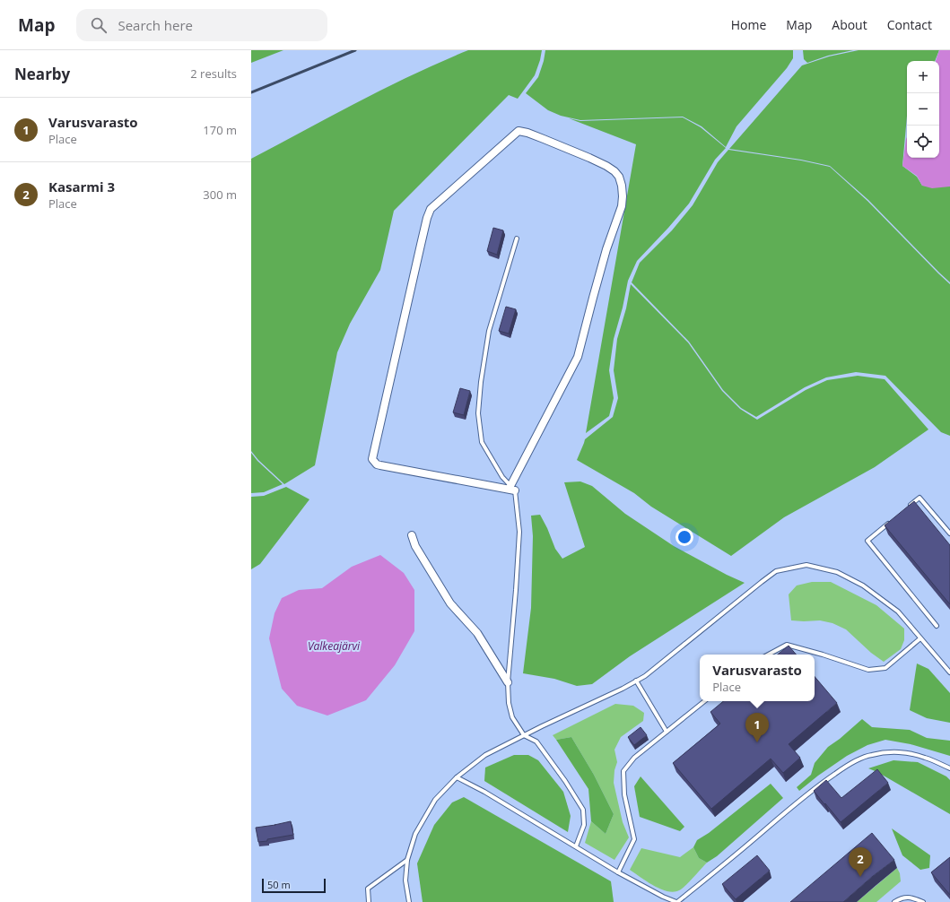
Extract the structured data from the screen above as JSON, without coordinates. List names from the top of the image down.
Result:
{
  "water": ["Valkeajärvi"],
  "scale_bar": "50 m",
  "page": {
    "header": "Map",
    "search": "Search here",
    "nav": [
      "Home",
      "Map",
      "About",
      "Contact"
    ],
    "heading": ["Nearby", "2 results"],
    "map_buttons": ["+", "−"],
    "list": [
      {
        "mark": "1",
        "name": "Varusvarasto",
        "note": "Place",
        "value": "170 m"
      },
      {
        "mark": "2",
        "name": "Kasarmi 3",
        "note": "Place",
        "value": "300 m"
      }
    ],
    "popup": ["Varusvarasto", "Place"],
    "pins": ["1", "2"],
    "scale": "50 m"
  }
}
